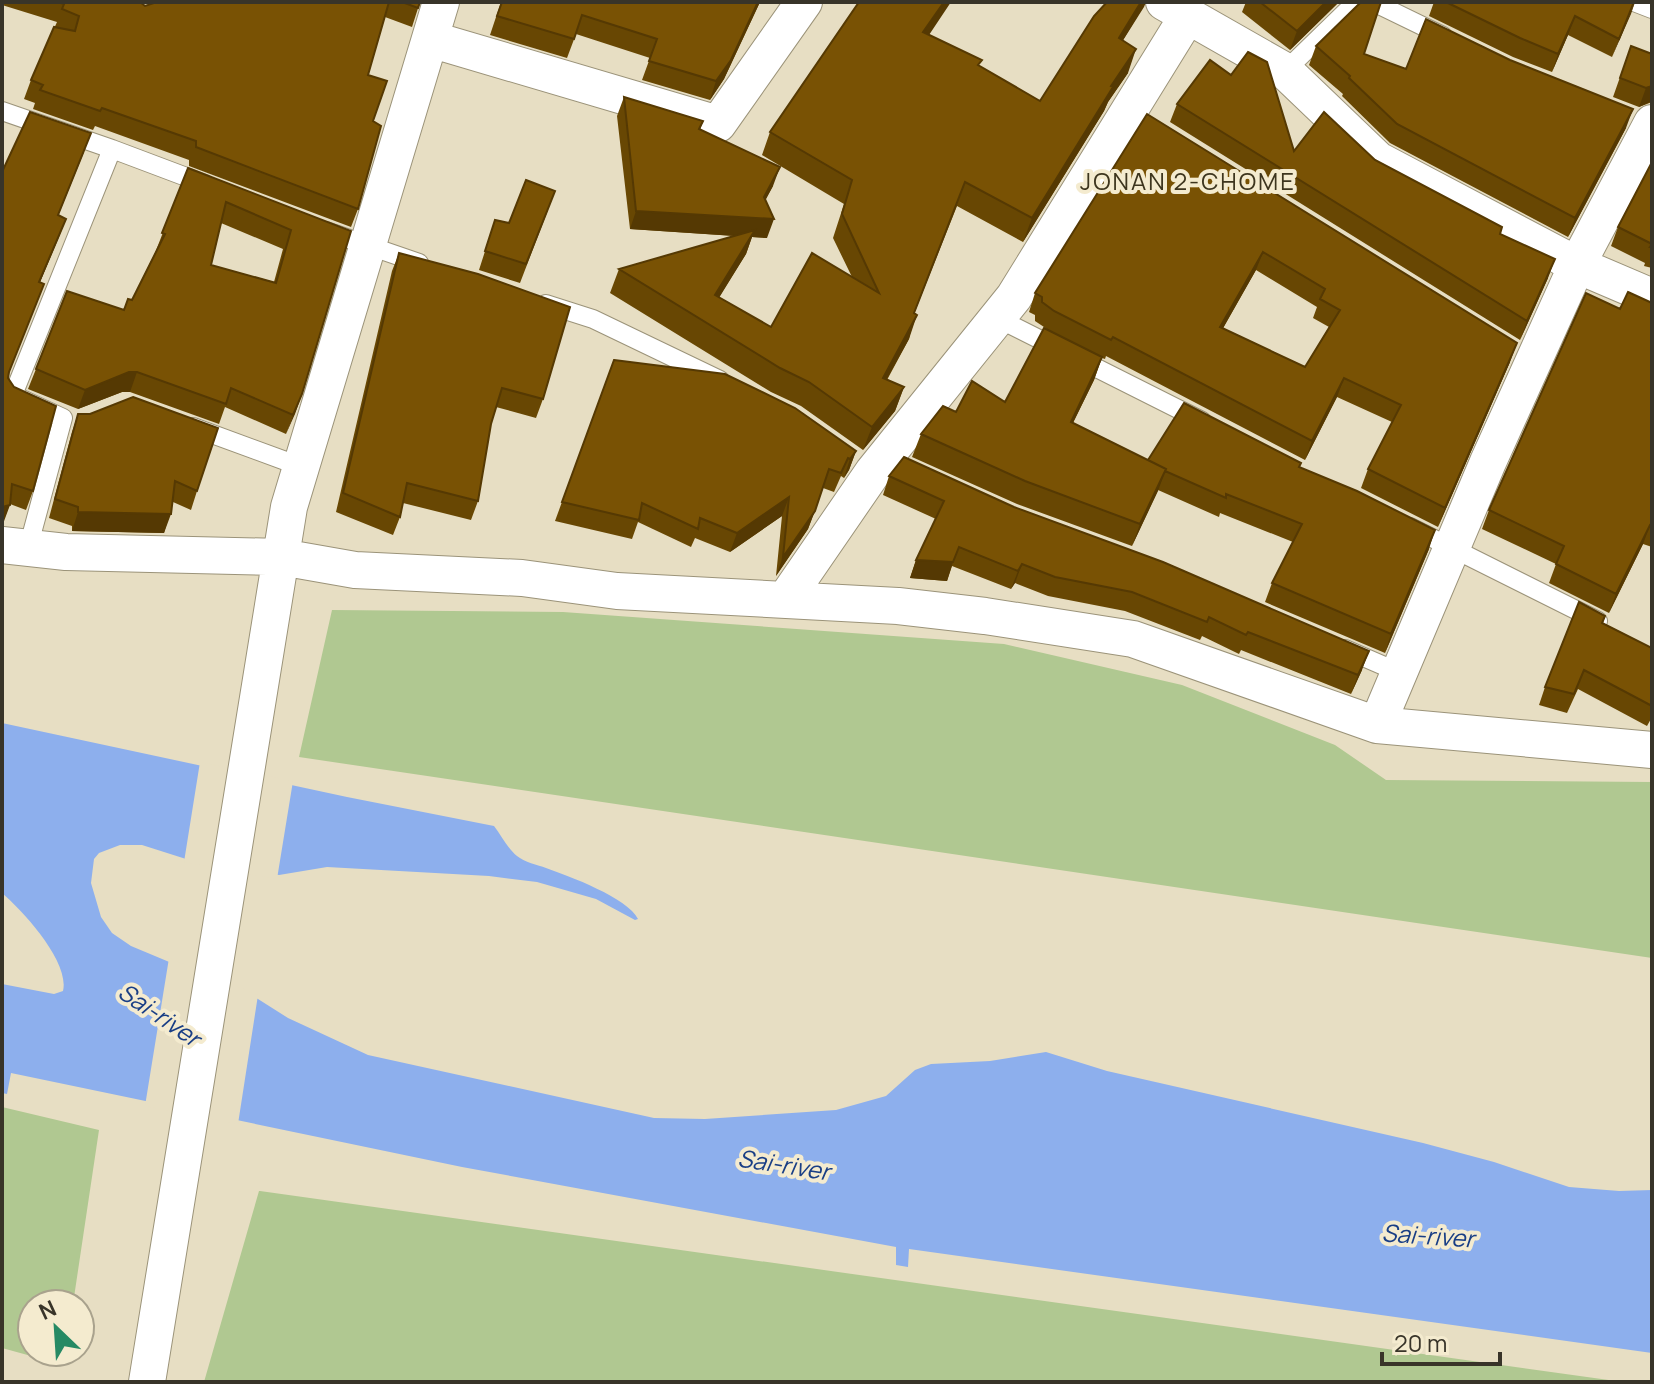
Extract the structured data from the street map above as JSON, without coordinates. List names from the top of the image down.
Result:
{
  "districts": ["JONAN 2-CHOME"],
  "water": ["Sai-river"],
  "scale_bar": "20 m",
  "north": "top left"
}
